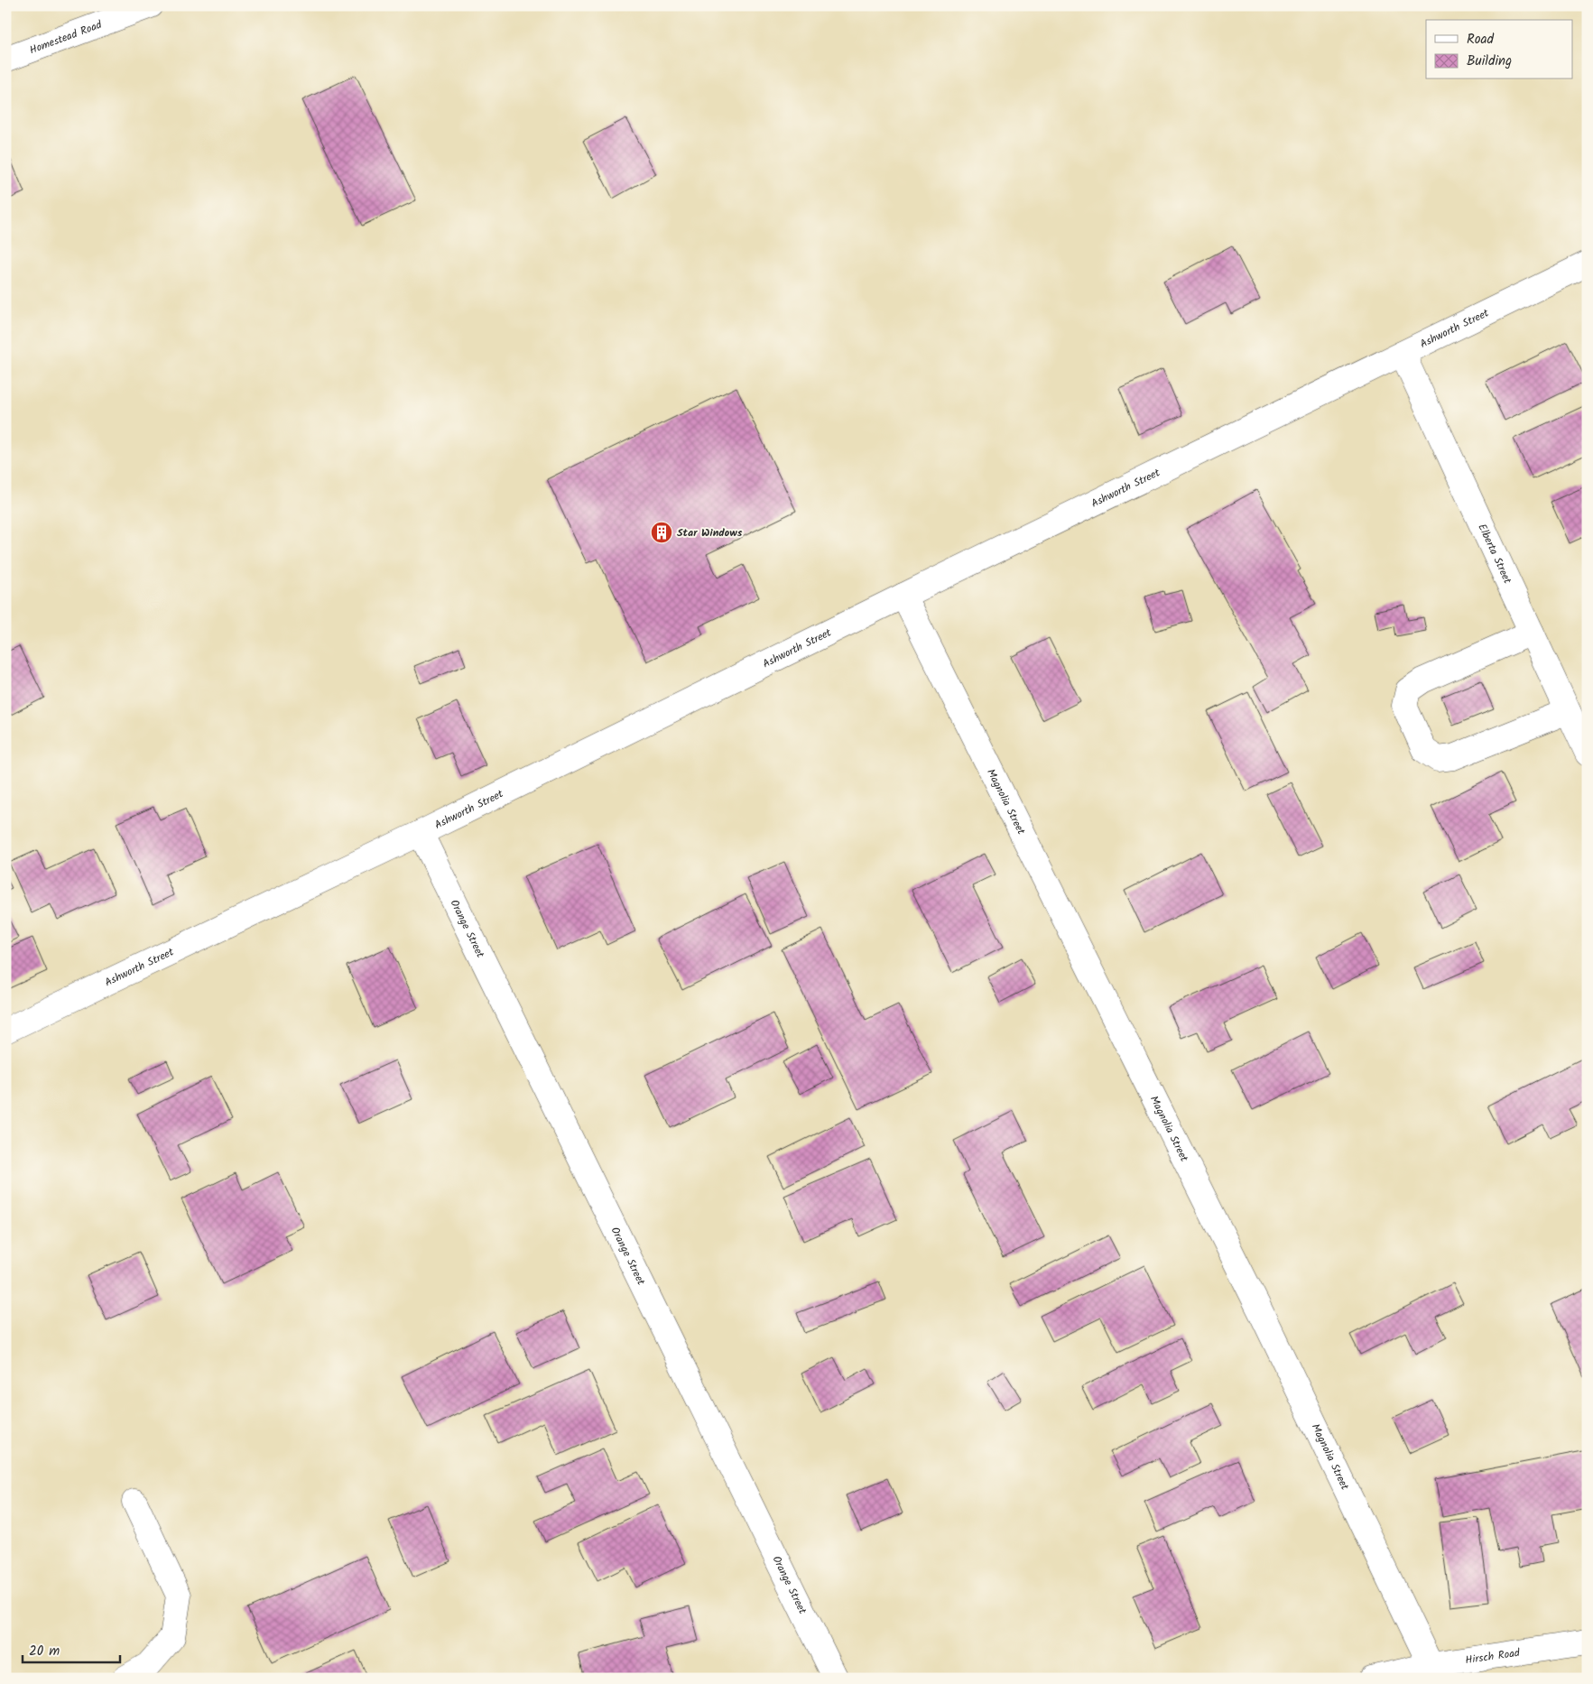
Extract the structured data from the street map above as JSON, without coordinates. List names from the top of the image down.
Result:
{
  "streets": {
    "street": [
      "Homestead Road",
      "Ashworth Street",
      "Elberta Street",
      "Magnolia Street",
      "Orange Street",
      "Hirsch Road"
    ]
  },
  "crossings": [
    ["Ashworth Street", "Elberta Street"],
    ["Ashworth Street", "Magnolia Street"],
    ["Ashworth Street", "Orange Street"],
    ["Magnolia Street", "Hirsch Road"]
  ],
  "places": {
    "building": ["Star Windows"]
  },
  "legend": ["Road", "Building"],
  "scale_bar": "20 m"
}
